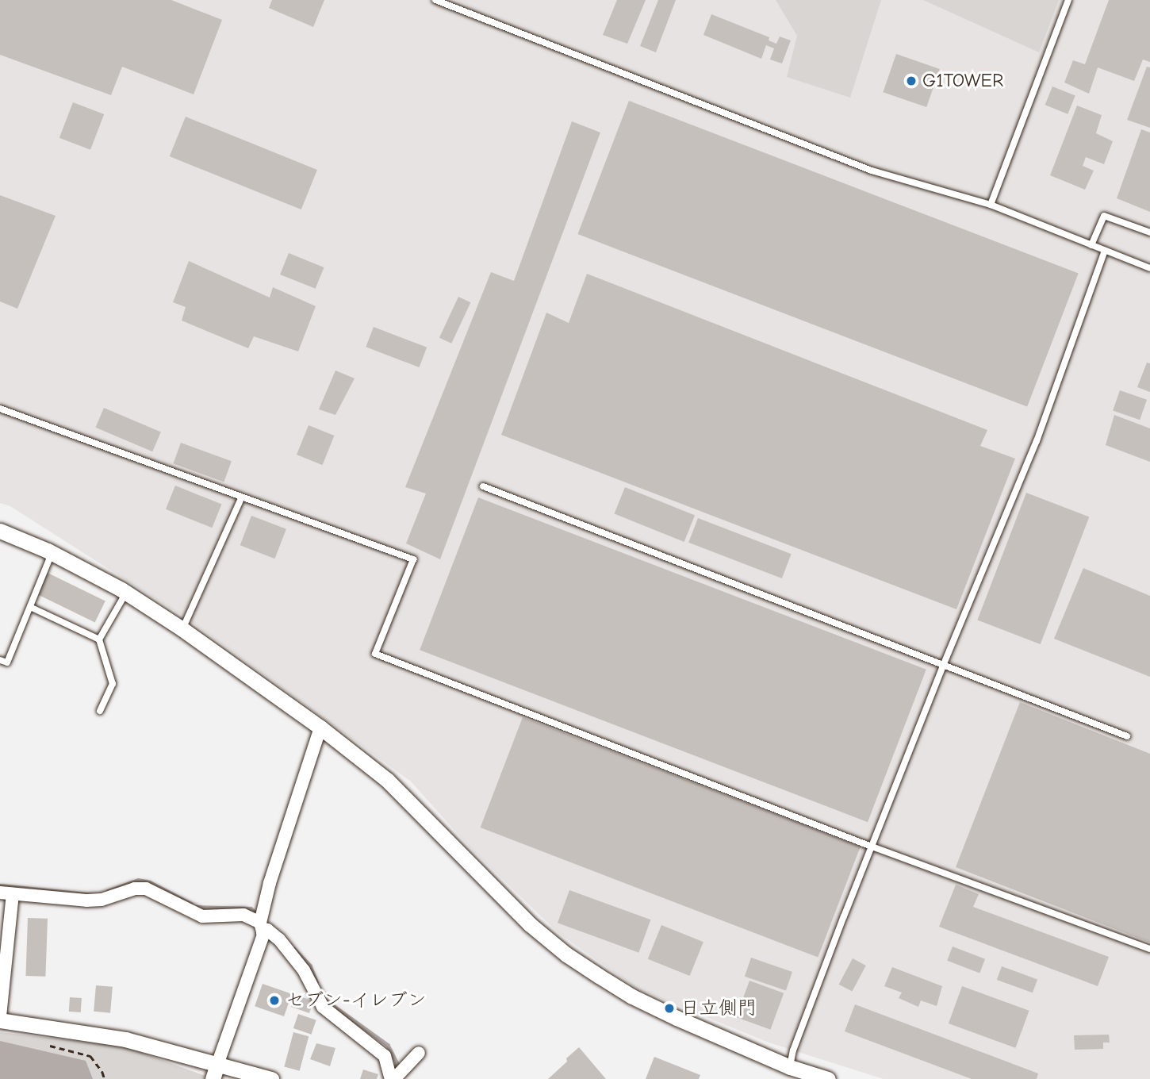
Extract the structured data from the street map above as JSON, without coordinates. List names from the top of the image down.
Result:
{
  "places": ["G1TOWER", "セブン-イレブン", "日立側門"]
}
